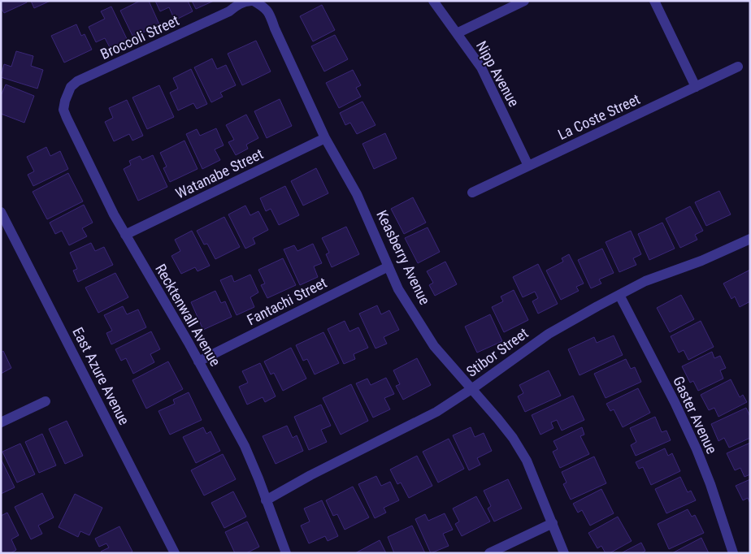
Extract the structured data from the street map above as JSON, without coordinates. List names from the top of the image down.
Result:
{
  "streets": {
    "street": [
      "Broccoli Street",
      "Nipp Avenue",
      "La Coste Street",
      "Watanabe Street",
      "Keasberry Avenue",
      "Fantachi Street",
      "Recktenwall Avenue",
      "Stibor Street",
      "East Azure Avenue",
      "Gaster Avenue"
    ]
  },
  "crossings": [
    ["Broccoli Street", "Keasberry Avenue"],
    ["Broccoli Street", "Recktenwall Avenue"],
    ["Nipp Avenue", "La Coste Street"],
    ["Watanabe Street", "Keasberry Avenue"],
    ["Watanabe Street", "Recktenwall Avenue"],
    ["Keasberry Avenue", "Fantachi Street"],
    ["Keasberry Avenue", "Stibor Street"],
    ["Fantachi Street", "Recktenwall Avenue"],
    ["Recktenwall Avenue", "Stibor Street"],
    ["Stibor Street", "Gaster Avenue"]
  ]
}
